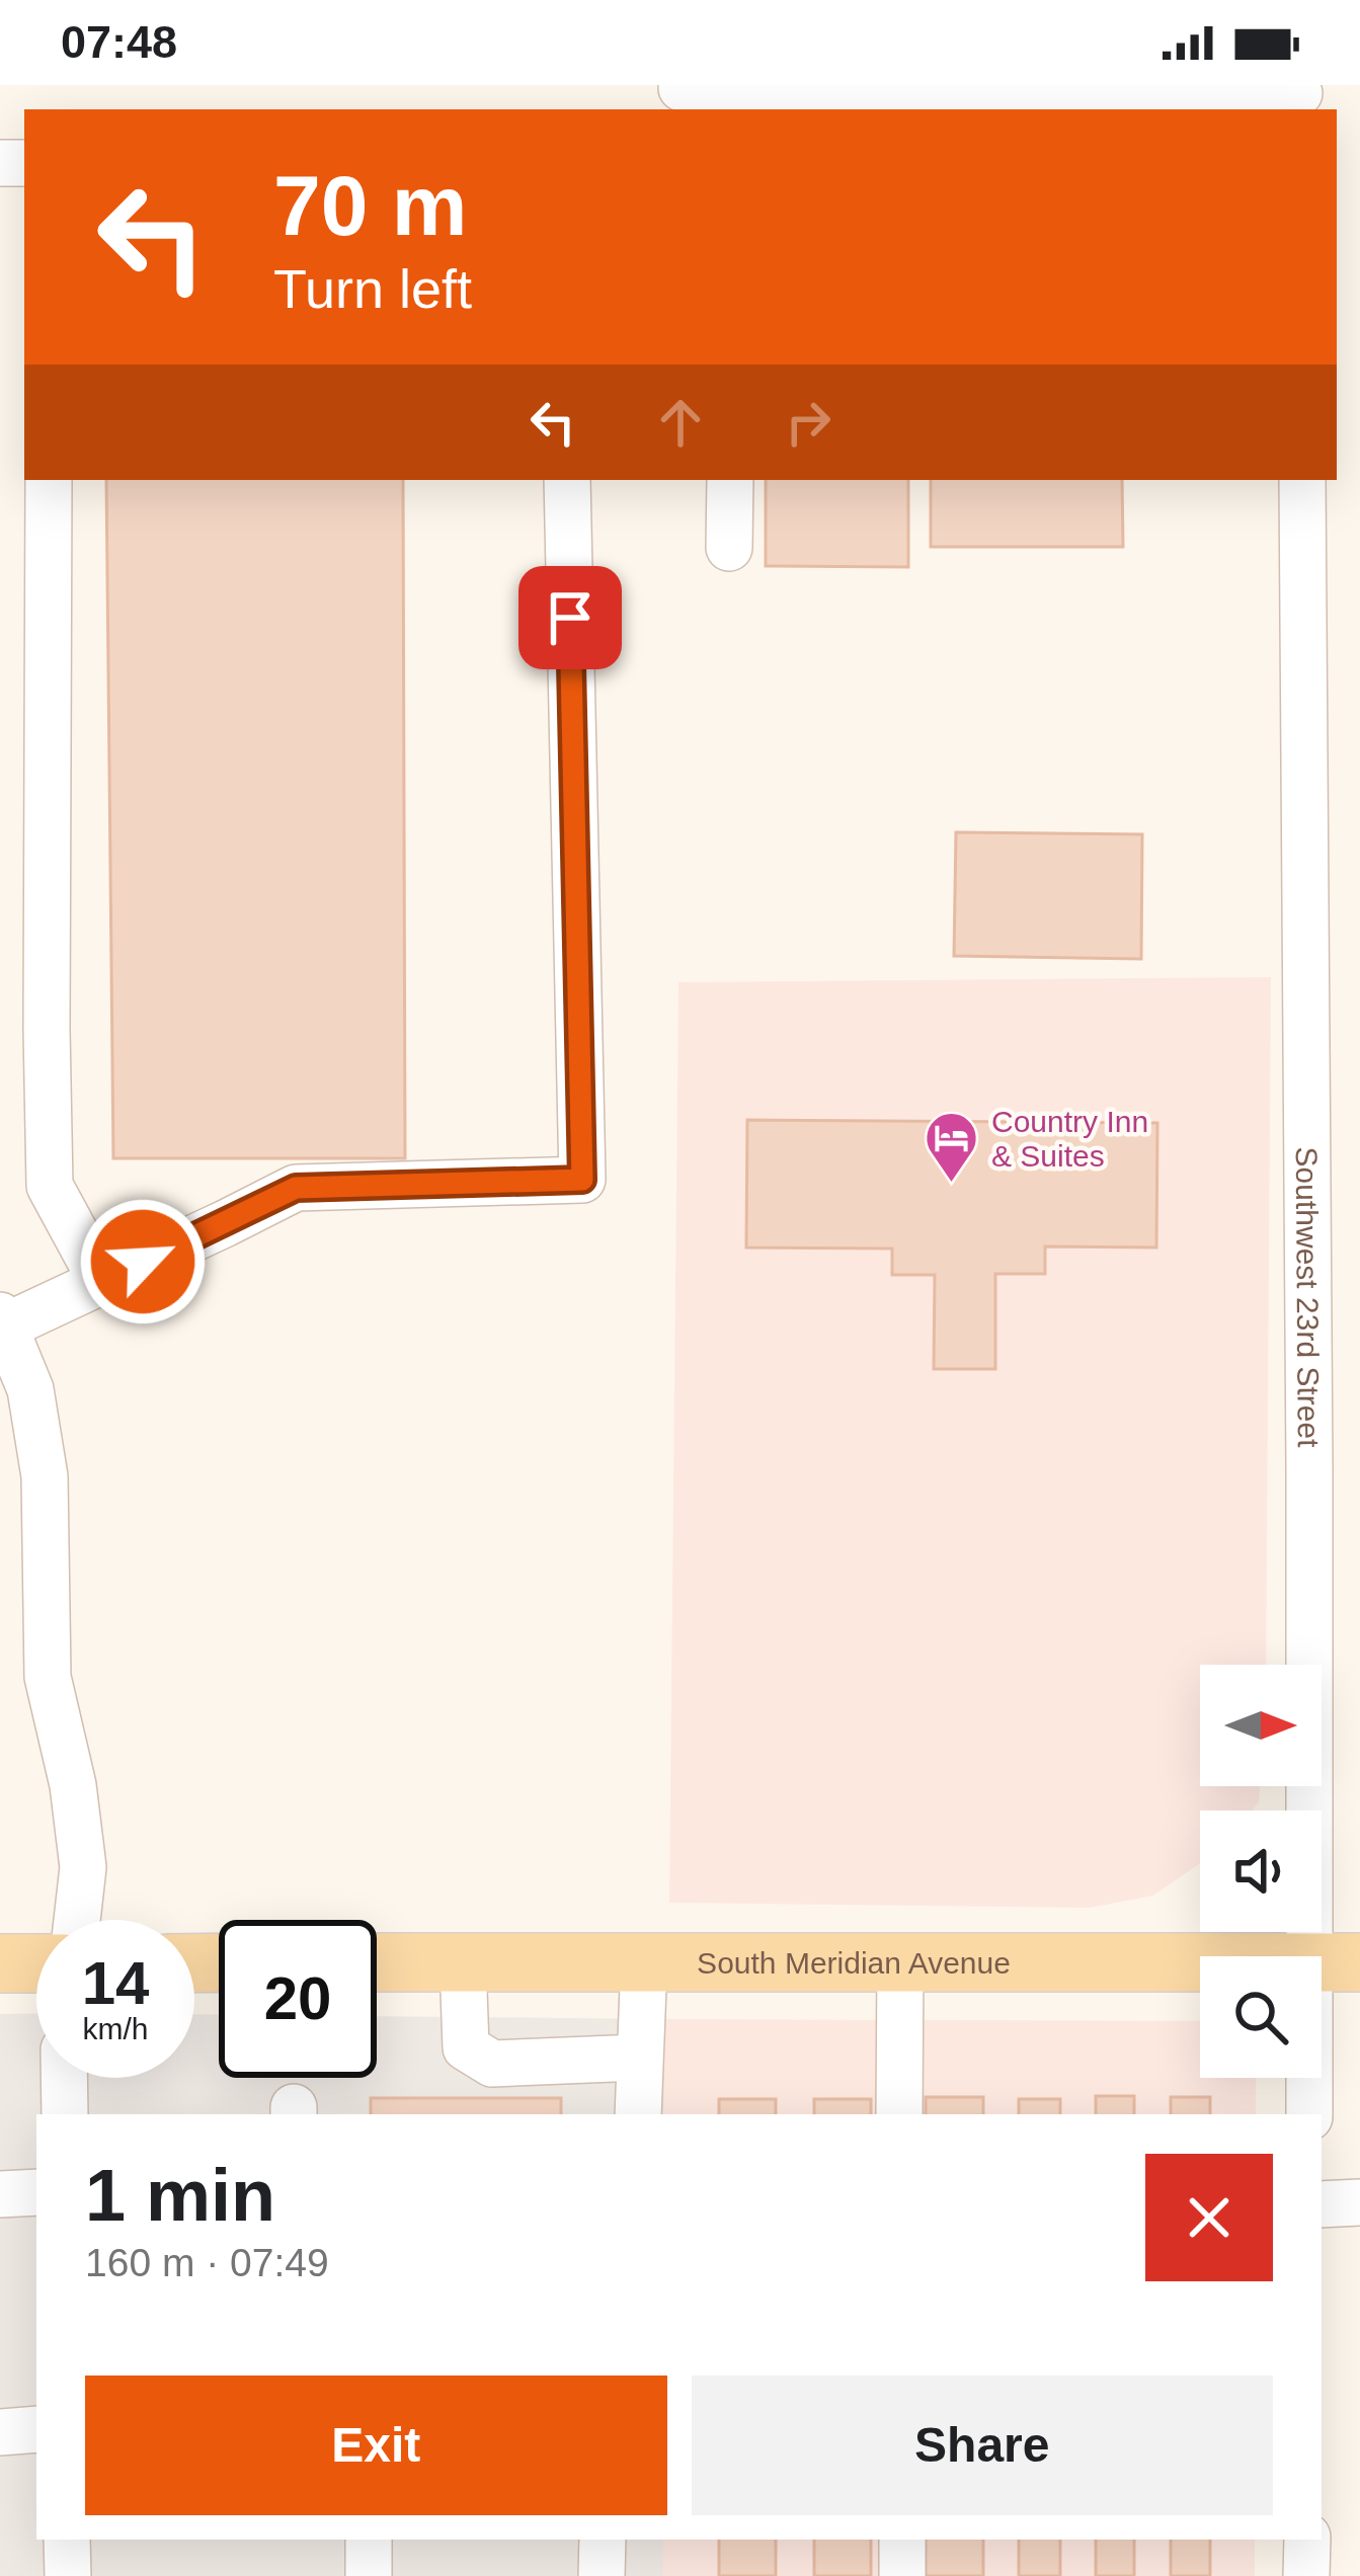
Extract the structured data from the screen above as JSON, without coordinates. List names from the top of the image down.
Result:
{
  "streets": {
    "main road": ["South Meridian Avenue"],
    "street": ["Southwest 23rd Street"]
  },
  "crossings": [
    ["Southwest 23rd Street", "South Meridian Avenue"]
  ],
  "places": {
    "hotel": ["Country Inn & Suites"]
  },
  "north": "right",
  "page": {
    "status": "07:48",
    "turn": ["70 m", "Turn left"],
    "speed": "14 km/h",
    "limit": "20",
    "heading": ["1 min", "160 m · 07:49"],
    "buttons": ["Exit", "Share"]
  }
}
